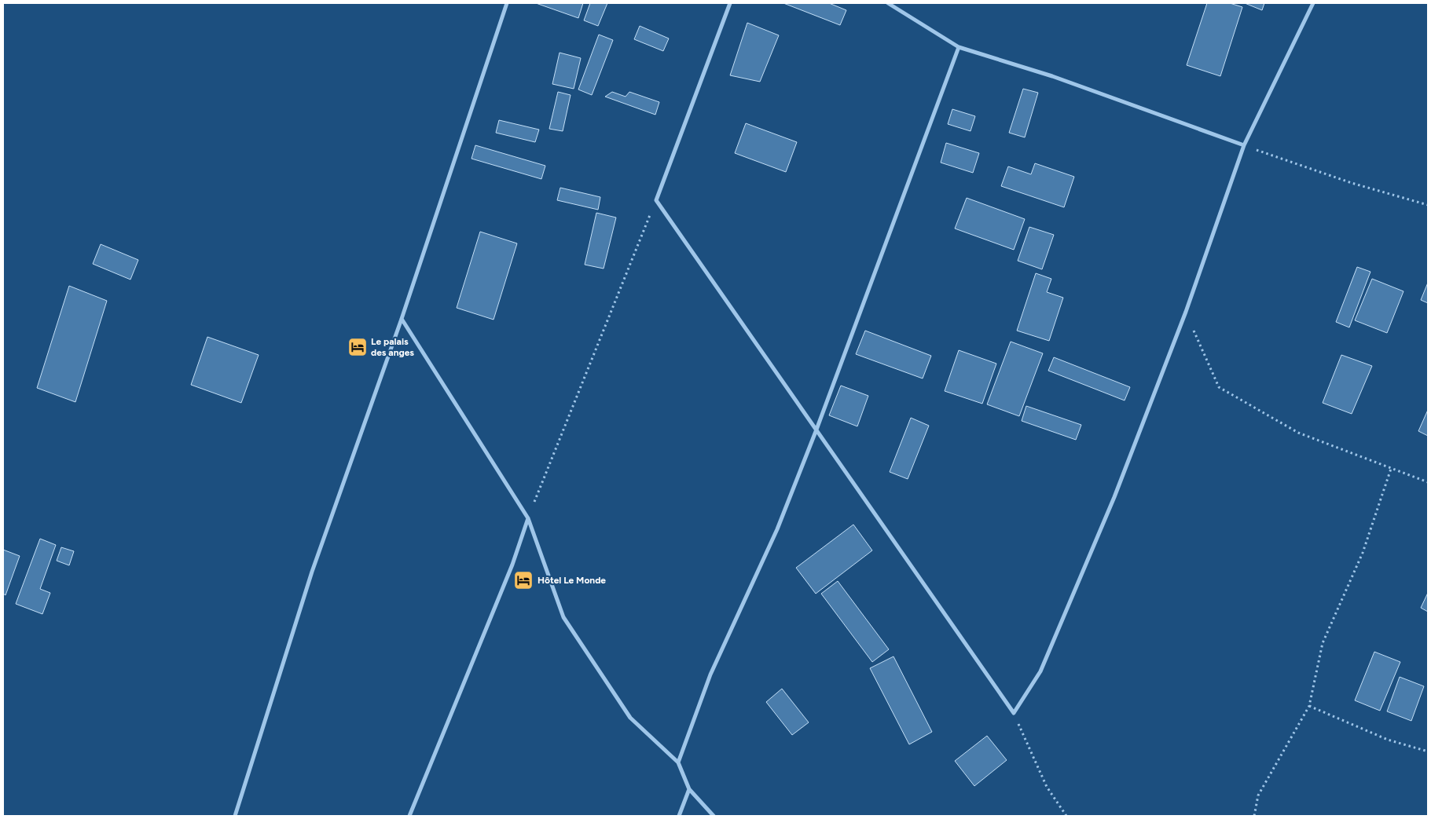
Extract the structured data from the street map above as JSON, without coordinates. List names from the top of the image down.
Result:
{
  "places": {
    "hotel": ["Le palais des anges", "Hôtel Le Monde"]
  }
}
